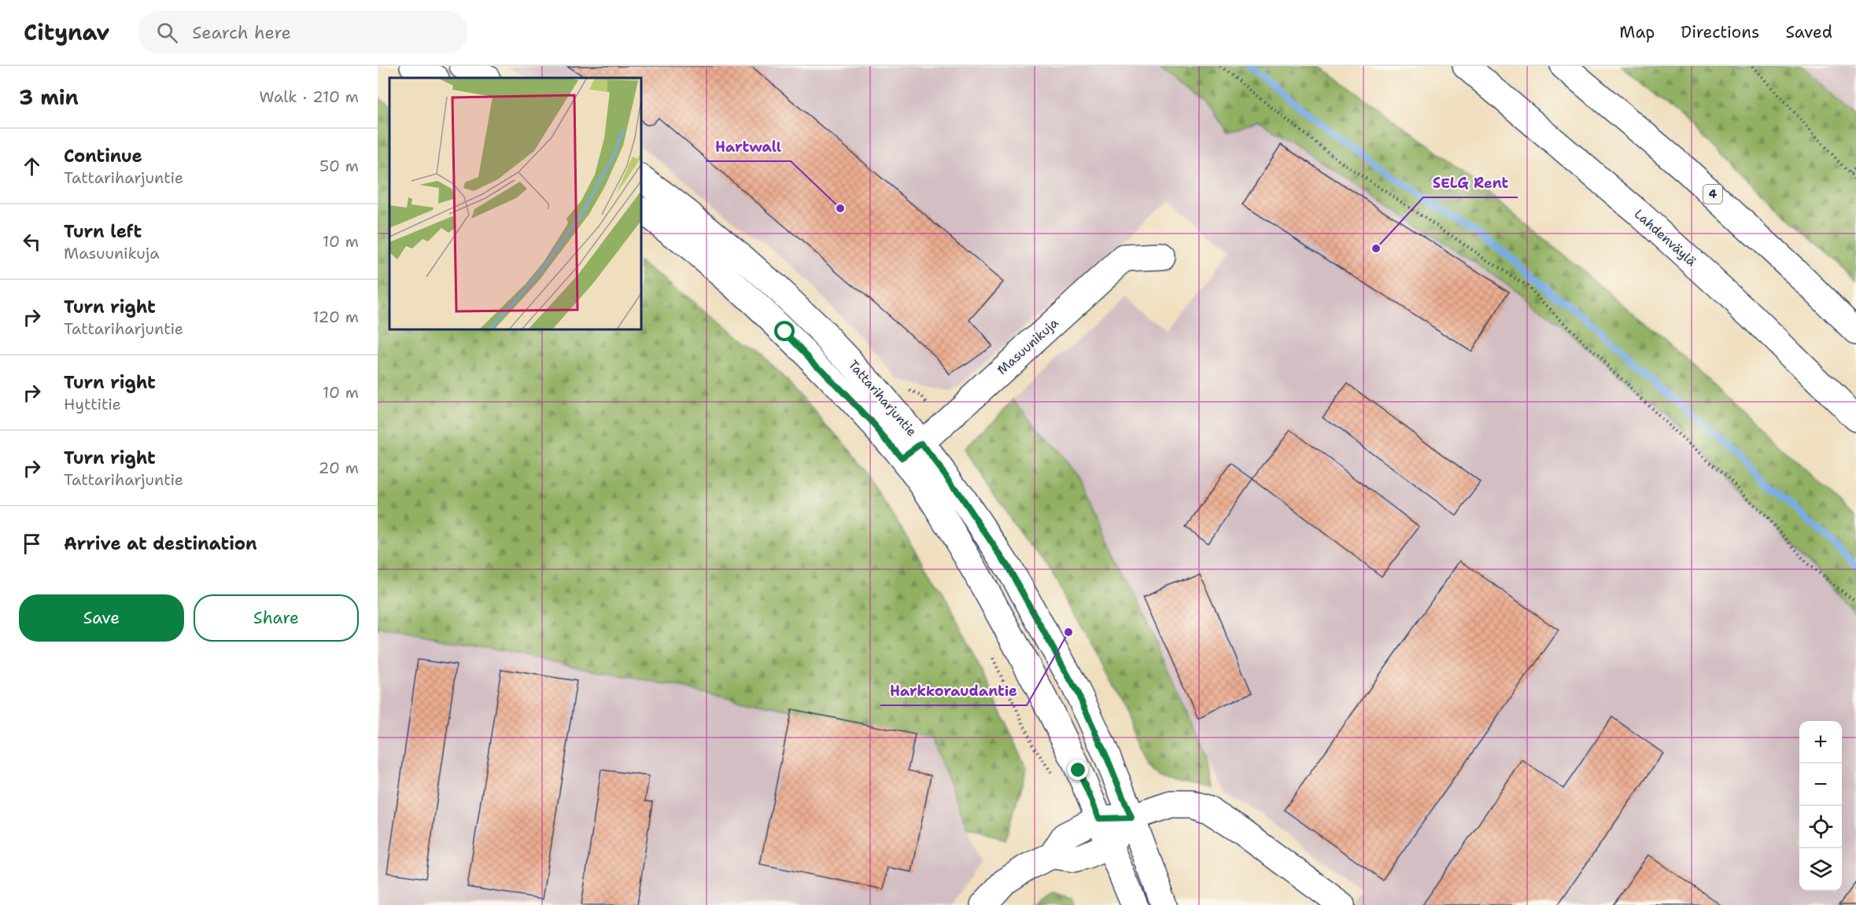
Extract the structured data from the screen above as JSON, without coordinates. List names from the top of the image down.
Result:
{
  "streets": {
    "main road": [
      "4",
      "Lahdenväylä",
      "Masuunikuja",
      "Tattariharjuntie"
    ]
  },
  "crossings": [
    ["Masuunikuja", "Tattariharjuntie"]
  ],
  "places": ["Hartwall", "SELG Rent", "Harkkoraudantie"],
  "page": {
    "header": "Citynav",
    "search": "Search here",
    "nav": ["Map", "Directions", "Saved"],
    "heading": ["3 min", "Walk · 210 m"],
    "list": [
      ["Continue", "Tattariharjuntie", "50 m"],
      ["Turn left", "Masuunikuja", "10 m"],
      ["Turn right", "Tattariharjuntie", "120 m"],
      ["Turn right", "Hyttitie", "10 m"],
      ["Turn right", "Tattariharjuntie", "20 m"],
      "Arrive at destination"
    ],
    "buttons": ["Save", "Share"],
    "map_buttons": ["+", "−"]
  }
}
